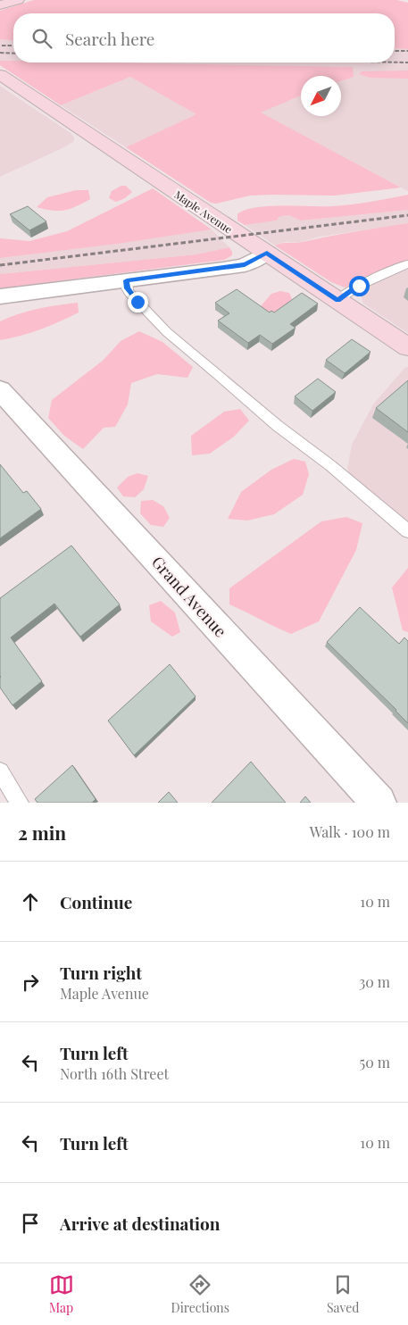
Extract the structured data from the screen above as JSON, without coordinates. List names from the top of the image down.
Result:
{
  "streets": {
    "main road": ["Maple Avenue"],
    "street": ["Grand Avenue"]
  },
  "north": "bottom left",
  "page": {
    "search": "Search here",
    "heading": ["2 min", "Walk · 100 m"],
    "list": [
      ["Continue", "10 m"],
      ["Turn right", "Maple Avenue", "30 m"],
      ["Turn left", "North 16th Street", "50 m"],
      ["Turn left", "10 m"],
      "Arrive at destination"
    ],
    "nav": ["Map", "Directions", "Saved"]
  }
}
